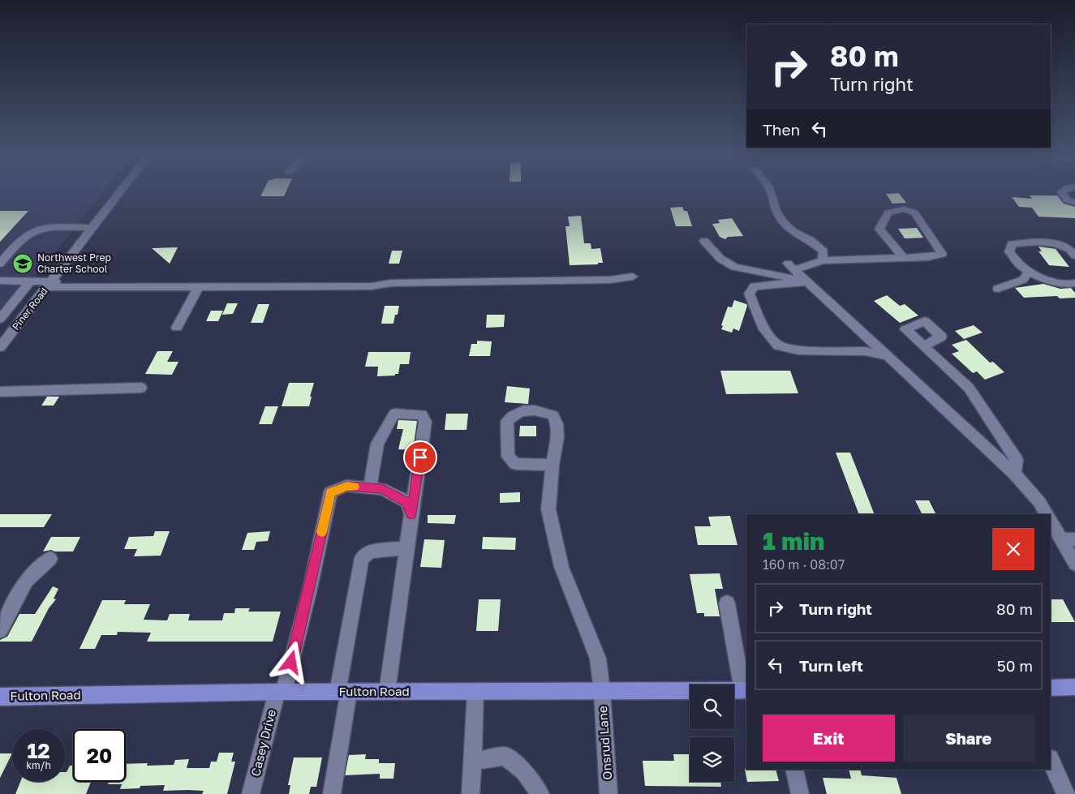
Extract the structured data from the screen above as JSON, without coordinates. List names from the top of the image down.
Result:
{
  "streets": {
    "main road": ["Fulton Road"],
    "street": ["Piner Road", "Casey Drive", "Onsrud Lane"]
  },
  "crossings": [
    ["Fulton Road", "Casey Drive"],
    ["Fulton Road", "Onsrud Lane"]
  ],
  "places": {
    "school or university": ["Northwest Prep Charter School"]
  },
  "page": {
    "turn": ["80 m", "Turn right"],
    "then": "Then",
    "heading": ["1 min", "160 m · 08:07"],
    "list": [
      {
        "name": "Turn right",
        "value": "80 m"
      },
      {
        "name": "Turn left",
        "value": "50 m"
      }
    ],
    "buttons": ["Exit", "Share"],
    "speed": "12 km/h",
    "limit": "20"
  }
}
